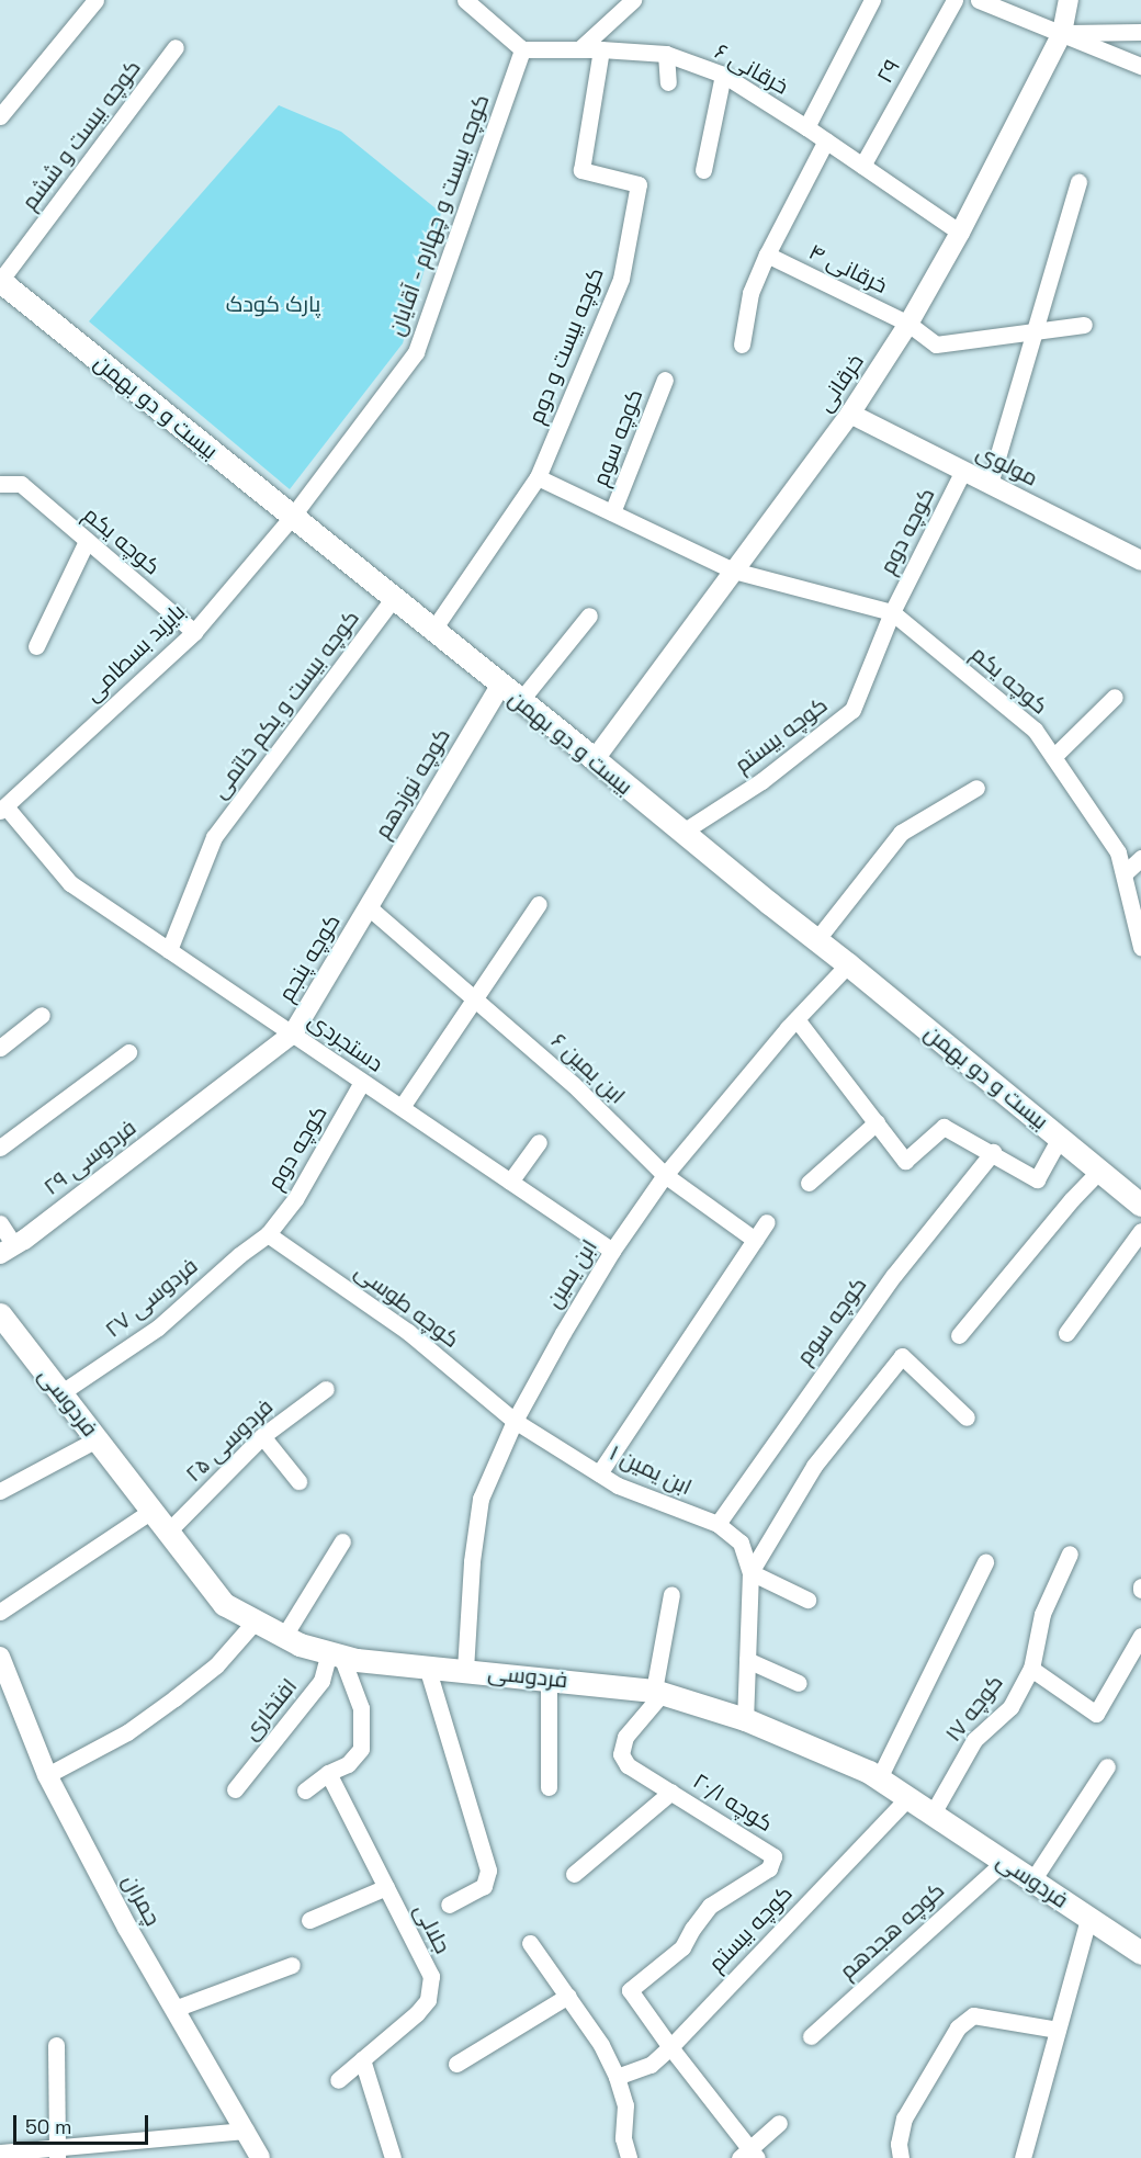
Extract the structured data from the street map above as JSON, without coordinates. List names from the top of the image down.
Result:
{
  "streets": {
    "main road": ["بیست و دو بهمن", "فردوسی"],
    "street": [
      "خرقانی ۶",
      "۲۹",
      "کوچه بیست و ششم",
      "کوچه بیست و چهارم - آقایان",
      "خرقانی ۴",
      "کوچه بیست و دوم",
      "خرقانی",
      "کوچه سوم",
      "مولوی",
      "کوچه دوم",
      "کوچه یکم",
      "بایزید بسطامی",
      "کوچه بیست و یکم خاتمی",
      "کوچه بیستم",
      "کوچه نوزدهم",
      "کوچه پنجم",
      "دستجردی",
      "ابن یمین ۶",
      "فردوسی ۲۹",
      "ابن یمین",
      "فردوسی ۲۷",
      "کوچه طوسی",
      "فردوسی ۲۵",
      "ابن یمین ۱",
      "۱۷ کوچه",
      "افتخاری",
      "کوچه ۲۰/۱",
      "چمران",
      "جلالی",
      "کوچه هجدهم"
    ]
  },
  "crossings": [
    ["خرقانی ۶", "۲۹"],
    ["خرقانی ۶", "کوچه بیست و چهارم - آقایان"],
    ["خرقانی ۶", "کوچه بیست و دوم"],
    ["خرقانی ۶", "خرقانی"],
    ["کوچه بیست و ششم", "بیست و دو بهمن"],
    ["کوچه بیست و چهارم - آقایان", "بیست و دو بهمن"],
    ["کوچه بیست و چهارم - آقایان", "بایزید بسطامی"],
    ["خرقانی ۴", "خرقانی"],
    ["کوچه بیست و دوم", "بیست و دو بهمن"],
    ["خرقانی", "بیست و دو بهمن"],
    ["خرقانی", "مولوی"],
    ["خرقانی", "کوچه یکم"],
    ["بیست و دو بهمن", "بایزید بسطامی"],
    ["بیست و دو بهمن", "کوچه بیست و یکم خاتمی"],
    ["بیست و دو بهمن", "کوچه بیستم"],
    ["بیست و دو بهمن", "کوچه نوزدهم"],
    ["بیست و دو بهمن", "ابن یمین"],
    ["کوچه سوم", "ابن یمین ۱"],
    ["مولوی", "کوچه دوم"],
    ["کوچه دوم", "کوچه یکم"],
    ["کوچه دوم", "کوچه بیستم"],
    ["کوچه دوم", "دستجردی"],
    ["کوچه دوم", "فردوسی ۲۷"],
    ["کوچه دوم", "کوچه طوسی"],
    ["کوچه یکم", "بایزید بسطامی"],
    ["کوچه یکم", "کوچه بیستم"],
    ["بایزید بسطامی", "دستجردی"],
    ["کوچه بیست و یکم خاتمی", "دستجردی"],
    ["کوچه بیستم", "فردوسی"],
    ["کوچه بیستم", "کوچه ۲۰/۱"],
    ["کوچه نوزدهم", "کوچه پنجم"],
    ["کوچه پنجم", "دستجردی"],
    ["کوچه پنجم", "فردوسی ۲۹"],
    ["دستجردی", "فردوسی ۲۹"],
    ["دستجردی", "ابن یمین"],
    ["ابن یمین ۶", "ابن یمین"],
    ["ابن یمین", "کوچه طوسی"],
    ["ابن یمین", "فردوسی"],
    ["ابن یمین", "ابن یمین ۱"],
    ["فردوسی ۲۷", "کوچه طوسی"],
    ["فردوسی ۲۷", "فردوسی"],
    ["کوچه طوسی", "ابن یمین ۱"],
    ["فردوسی", "فردوسی ۲۵"],
    ["فردوسی", "۱۷ کوچه"],
    ["فردوسی", "افتخاری"],
    ["فردوسی", "کوچه ۲۰/۱"],
    ["فردوسی", "کوچه هجدهم"]
  ],
  "parks": ["پارک کودک"],
  "scale_bar": "50 m"
}
